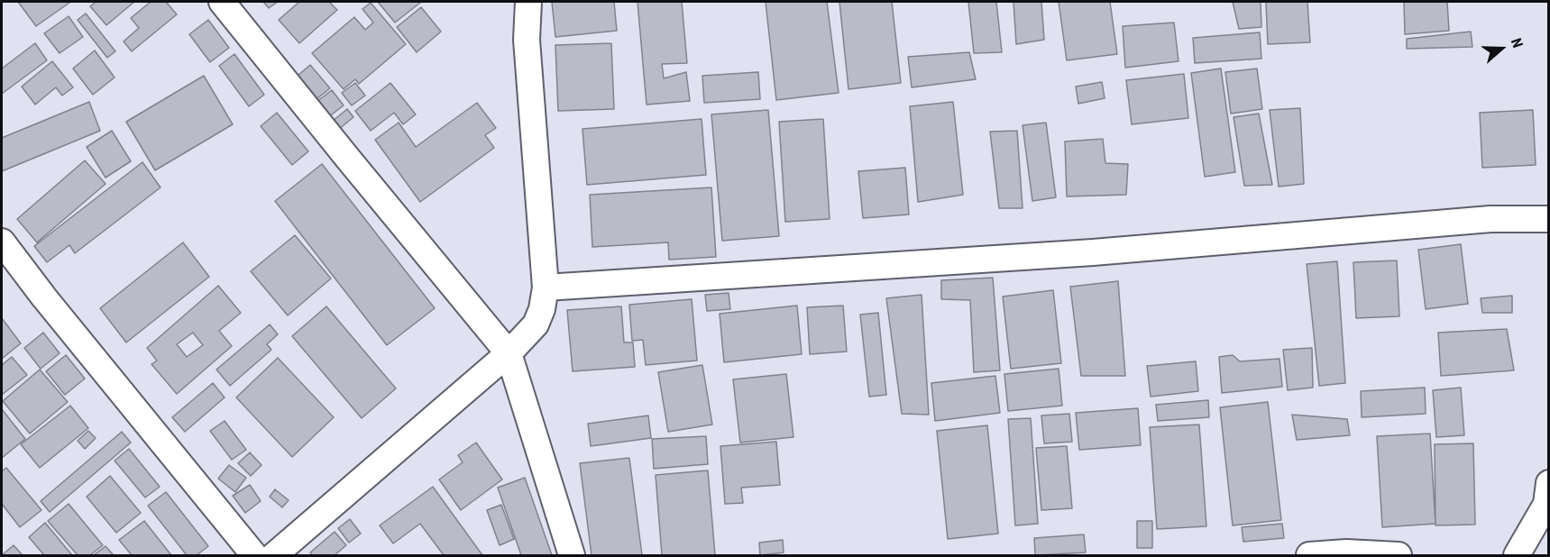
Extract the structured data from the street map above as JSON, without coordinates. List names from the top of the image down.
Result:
{
  "north": "right"
}
